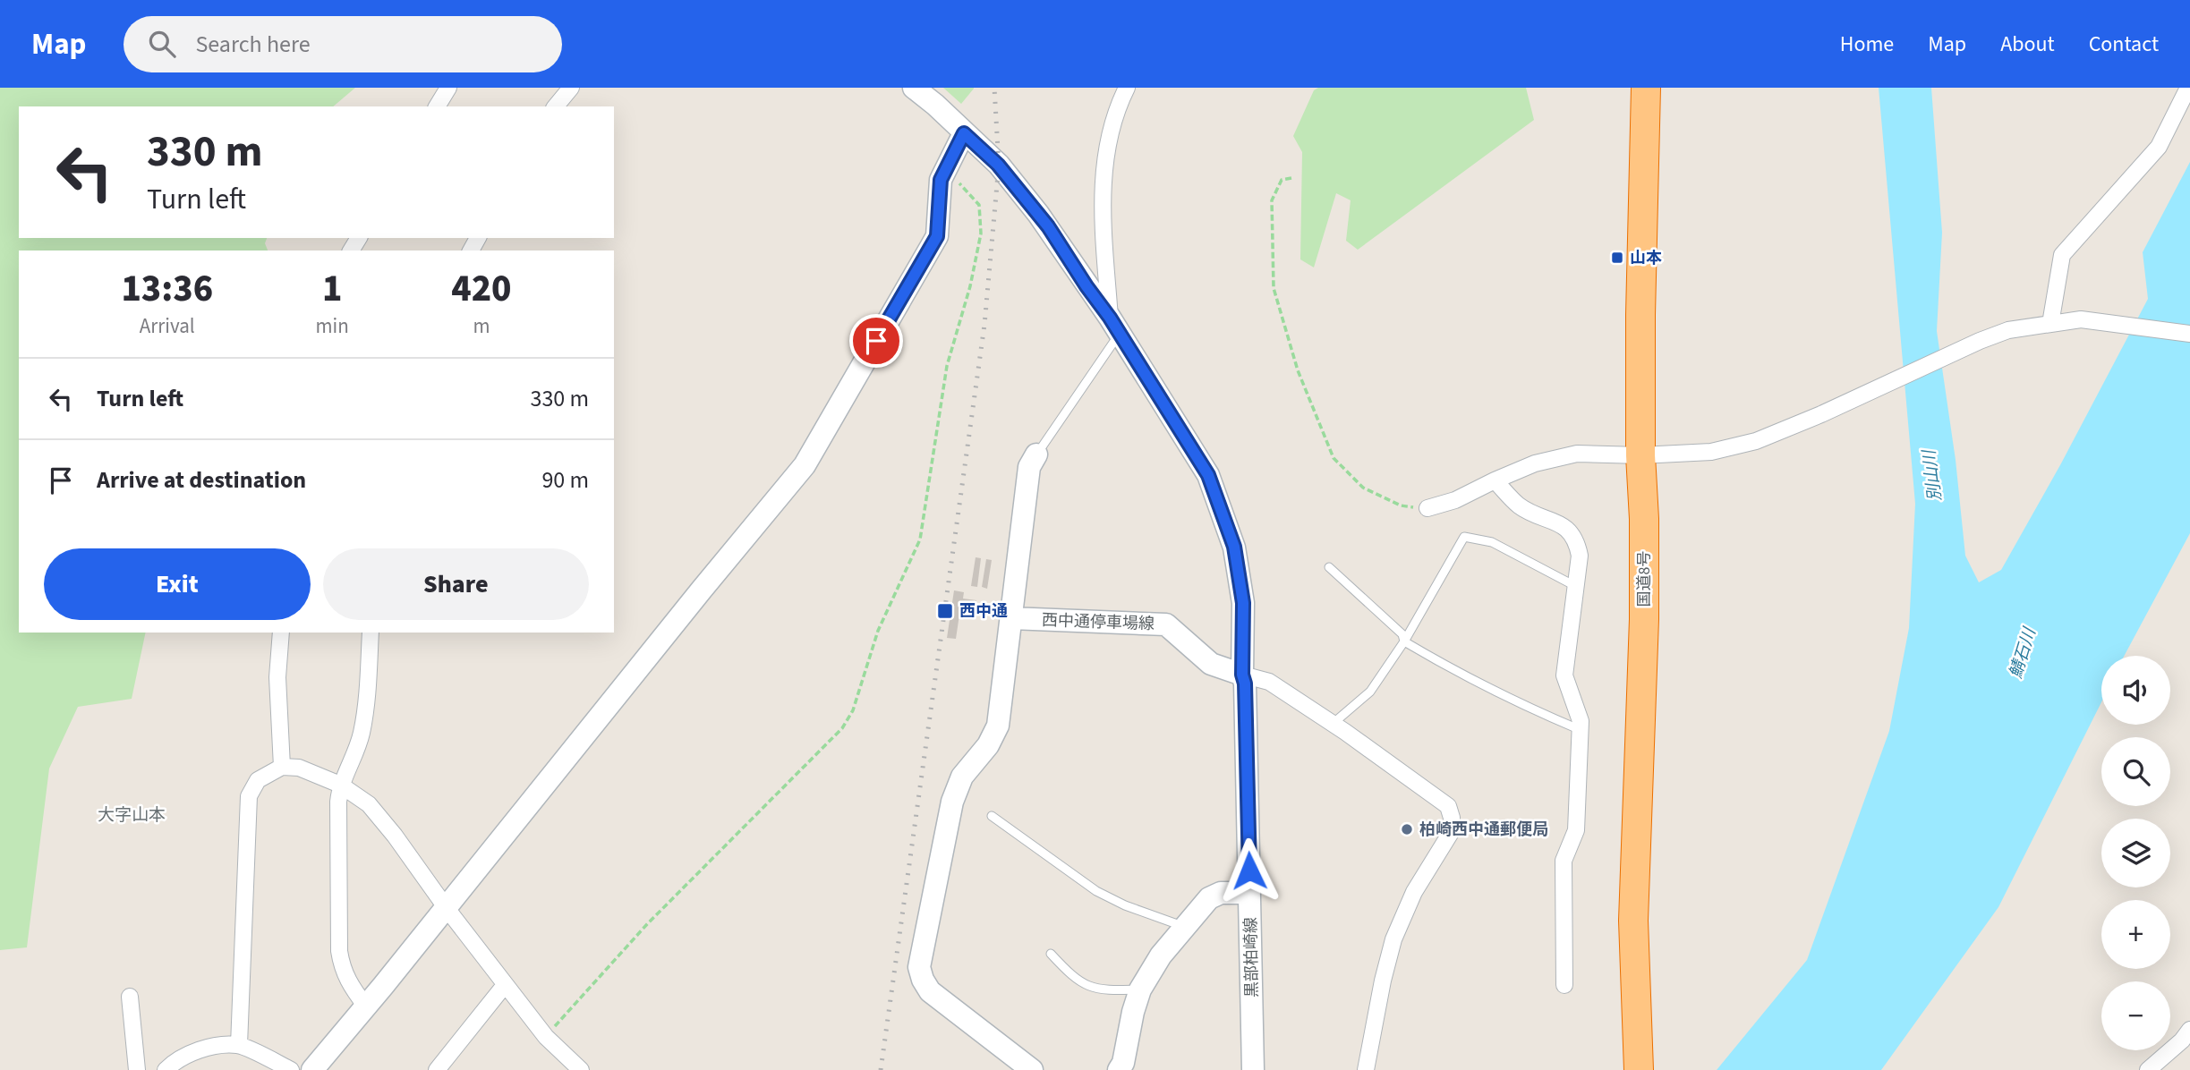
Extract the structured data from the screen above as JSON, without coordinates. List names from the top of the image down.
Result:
{
  "streets": {
    "highway": ["国道8号"],
    "street": ["西中通停車場線", "黒部柏崎線"]
  },
  "crossings": [
    ["西中通停車場線", "黒部柏崎線"]
  ],
  "districts": ["大字山本"],
  "water": ["別山川", "鯖石川"],
  "places": {
    "transit": ["山本", "西中通"],
    "other": ["柏崎西中通郵便局"]
  },
  "page": {
    "header": "Map",
    "search": "Search here",
    "nav": [
      "Home",
      "Map",
      "About",
      "Contact"
    ],
    "turn": ["330 m", "Turn left"],
    "eta": [
      "13:36",
      "Arrival",
      "1",
      "min",
      "420",
      "m"
    ],
    "list": [
      {
        "name": "Turn left",
        "value": "330 m"
      },
      {
        "name": "Arrive at destination",
        "value": "90 m"
      }
    ],
    "buttons": ["Exit", "Share"],
    "map_buttons": ["+", "−"]
  }
}
